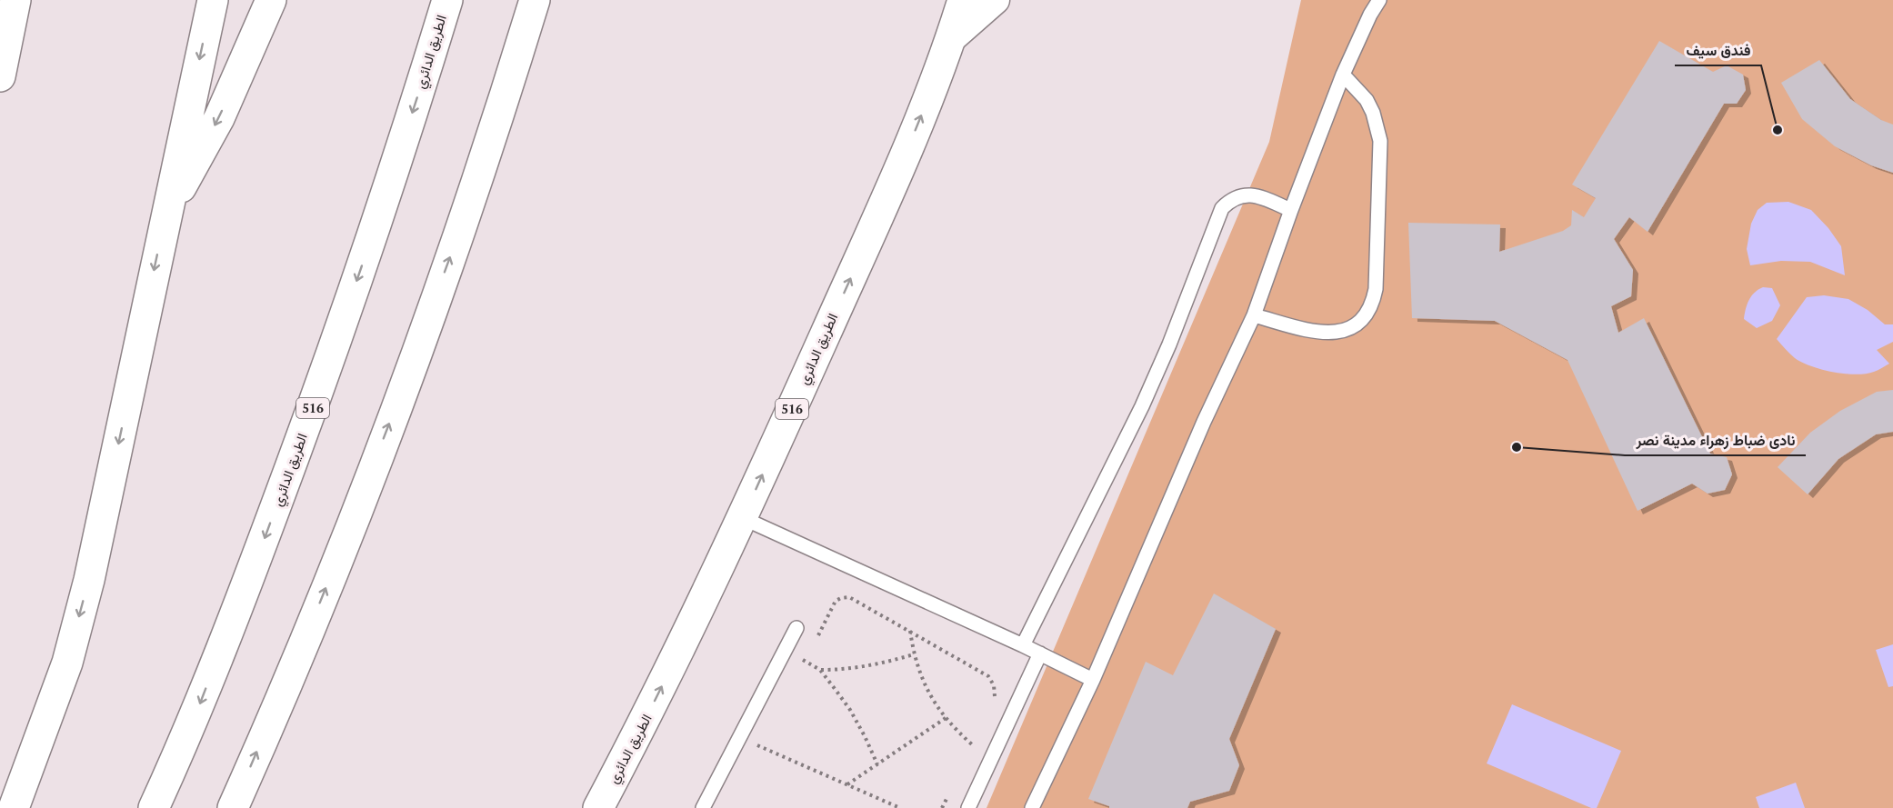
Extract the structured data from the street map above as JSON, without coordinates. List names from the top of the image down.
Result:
{
  "streets": {
    "highway": ["الطريق الدائري", "516"]
  },
  "places": ["فندق سيف", "نادى ضباط زهراء مدينة نصر"]
}
